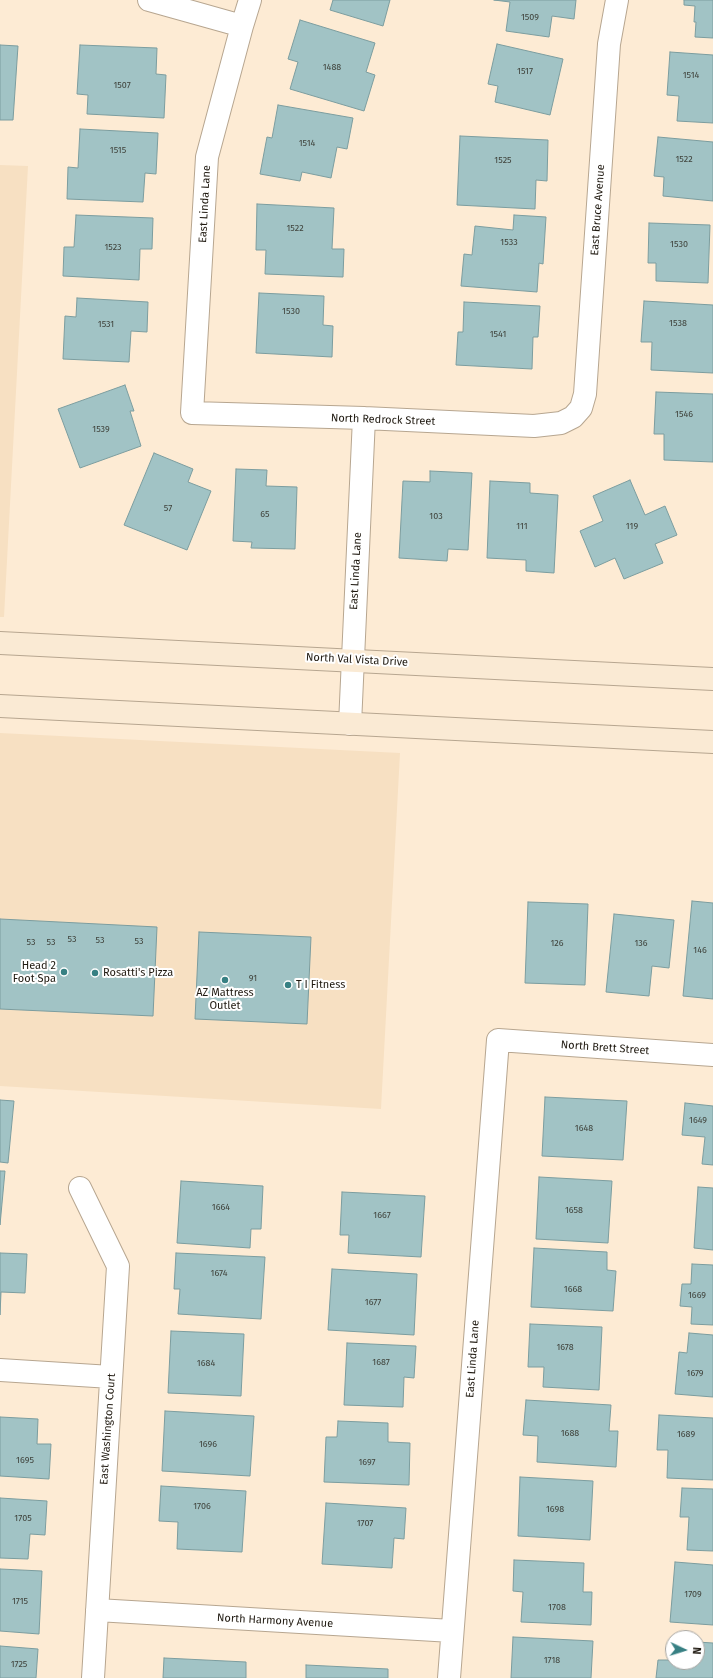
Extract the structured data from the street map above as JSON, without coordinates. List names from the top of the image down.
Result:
{
  "streets": {
    "main road": ["North Val Vista Drive"],
    "street": [
      "East Linda Lane",
      "East Bruce Avenue",
      "North Redrock Street",
      "North Brett Street",
      "East Washington Court",
      "North Harmony Avenue"
    ]
  },
  "crossings": [
    ["East Linda Lane", "North Redrock Street"],
    ["East Linda Lane", "North Val Vista Drive"],
    ["East Linda Lane", "North Brett Street"],
    ["East Linda Lane", "North Harmony Avenue"],
    ["East Bruce Avenue", "North Redrock Street"],
    ["East Washington Court", "North Harmony Avenue"]
  ],
  "places": [
    "Head 2 Foot Spa",
    "Rosatti's Pizza",
    "AZ Mattress Outlet",
    "T I Fitness"
  ],
  "house_numbers": [
    "1509",
    "1488",
    "1517",
    "1514",
    "1507",
    "1514",
    "1515",
    "1522",
    "1525",
    "1522",
    "1533",
    "1530",
    "1523",
    "1530",
    "1538",
    "1531",
    "1541",
    "1546",
    "1539",
    "57",
    "65",
    "103",
    "111",
    "119",
    "53",
    "53",
    "53",
    "53",
    "53",
    "126",
    "136",
    "146",
    "91",
    "1649",
    "1648",
    "1664",
    "1658",
    "1667",
    "1674",
    "1668",
    "1669",
    "1677",
    "1678",
    "1687",
    "1684",
    "1679",
    "1688",
    "1689",
    "1696",
    "1695",
    "1697",
    "1706",
    "1698",
    "1705",
    "1707",
    "1709",
    "1715",
    "1708",
    "1718",
    "1725"
  ],
  "north": "right"
}
